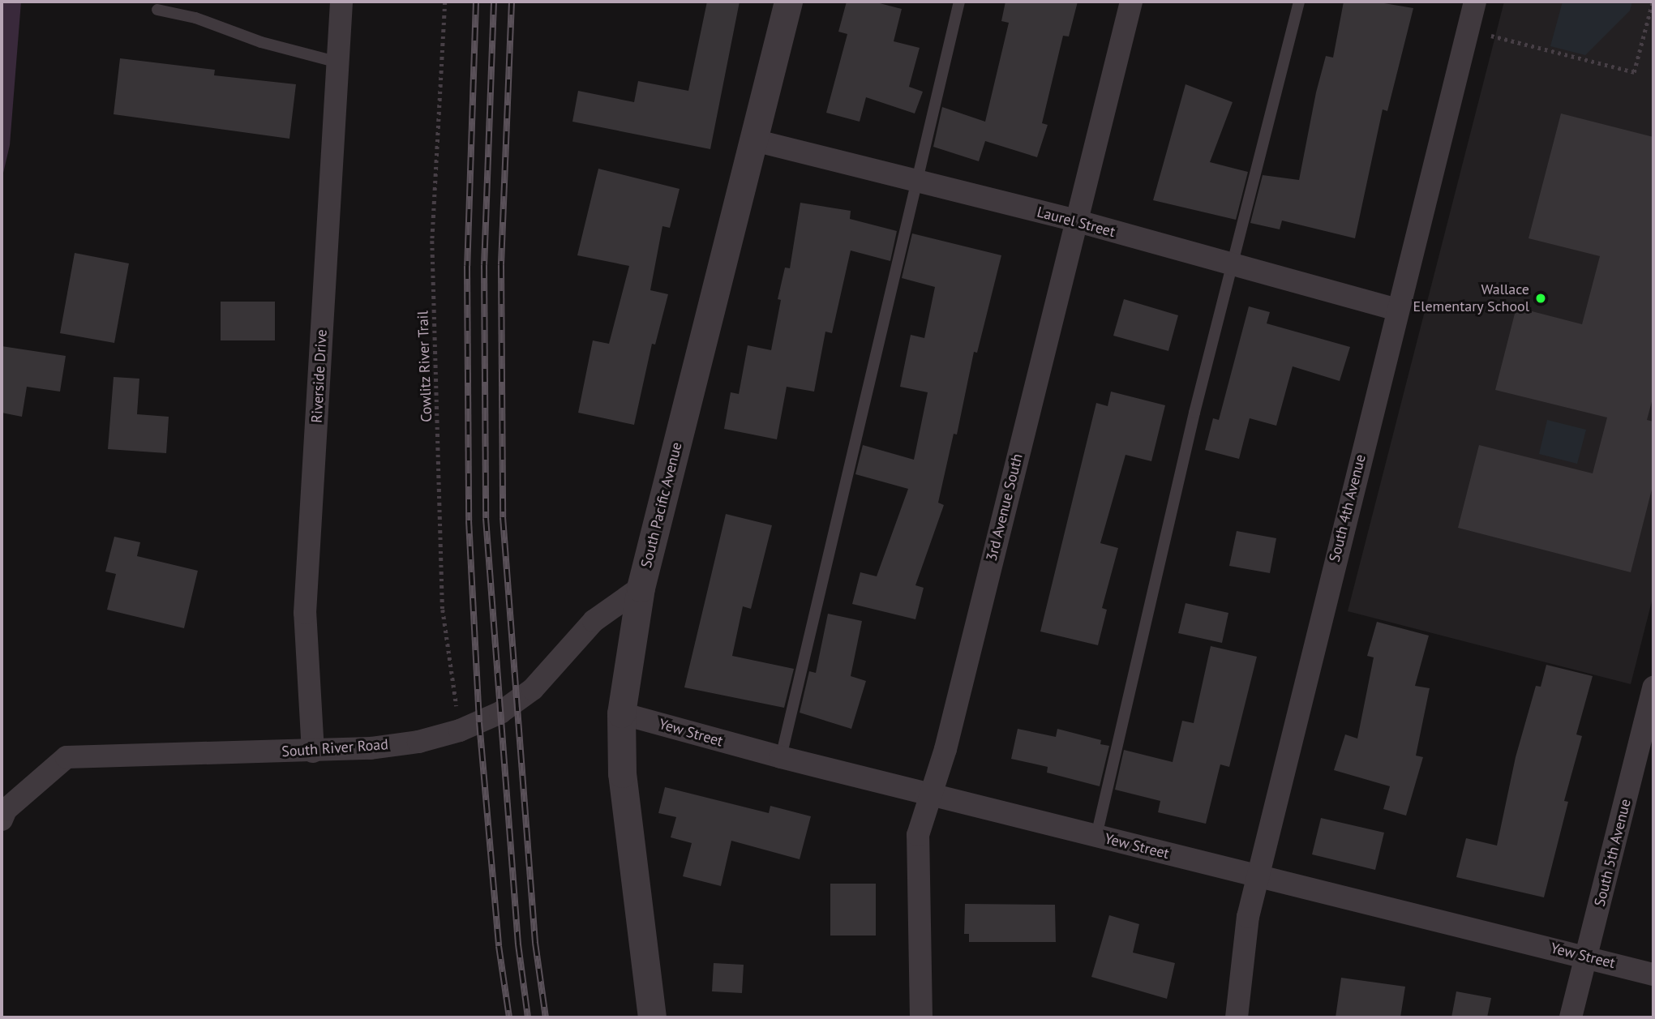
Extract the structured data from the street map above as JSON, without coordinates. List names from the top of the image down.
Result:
{
  "streets": {
    "street": [
      "Laurel Street",
      "Riverside Drive",
      "South Pacific Avenue",
      "3rd Avenue South",
      "South 4th Avenue",
      "Yew Street",
      "South River Road",
      "South 5th Avenue"
    ],
    "path": ["Cowlitz River Trail"]
  },
  "crossings": [
    ["Laurel Street", "South Pacific Avenue"],
    ["Laurel Street", "3rd Avenue South"],
    ["Laurel Street", "South 4th Avenue"],
    ["Cowlitz River Trail", "South River Road"],
    ["Riverside Drive", "South River Road"],
    ["South Pacific Avenue", "Yew Street"],
    ["South Pacific Avenue", "South River Road"],
    ["3rd Avenue South", "Yew Street"],
    ["South 4th Avenue", "Yew Street"],
    ["Yew Street", "South 5th Avenue"]
  ],
  "places": ["Wallace Elementary School"]
}
